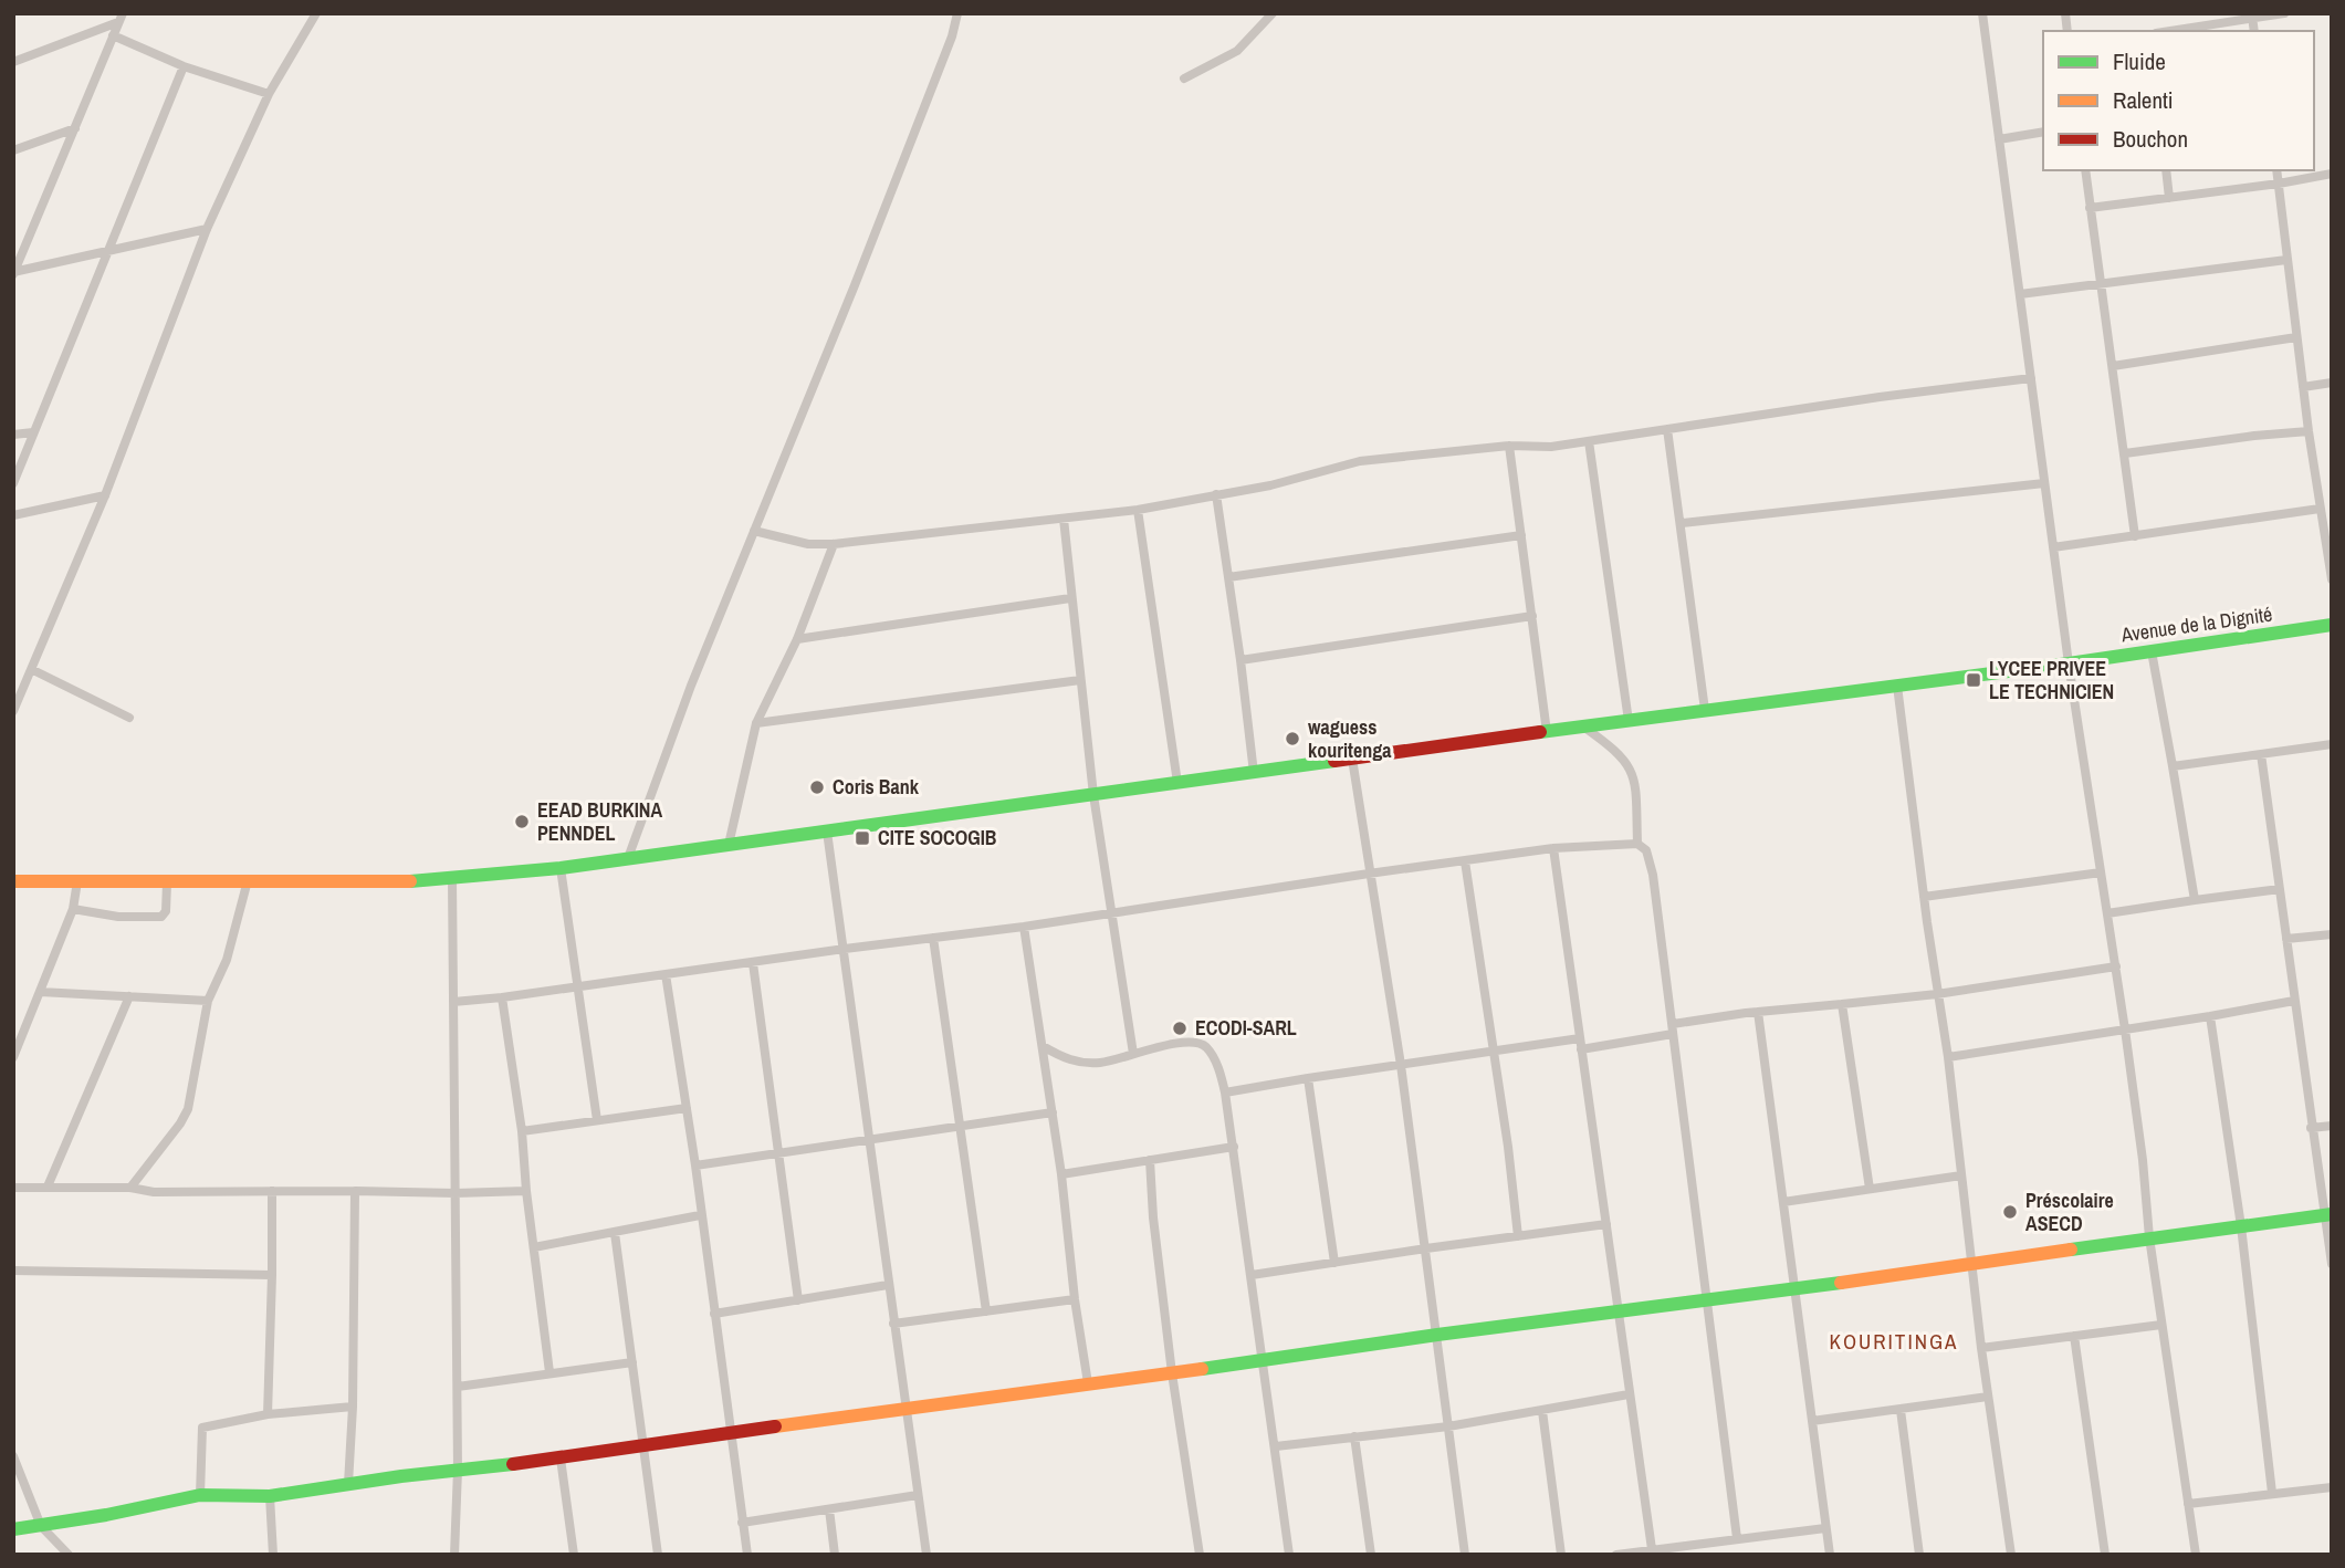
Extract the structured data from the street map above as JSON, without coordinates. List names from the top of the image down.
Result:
{
  "streets": {
    "street": ["Avenue de la Dignité"]
  },
  "districts": ["KOURITINGA"],
  "places": {
    "transit": ["LYCEE PRIVEE LE TECHNICIEN", "CITE SOCOGIB"],
    "other": [
      "waguess kouritenga",
      "Coris Bank",
      "EEAD BURKINA PENNDEL",
      "ECODI-SARL",
      "Préscolaire ASECD"
    ]
  },
  "legend": ["Fluide", "Ralenti", "Bouchon"]
}
